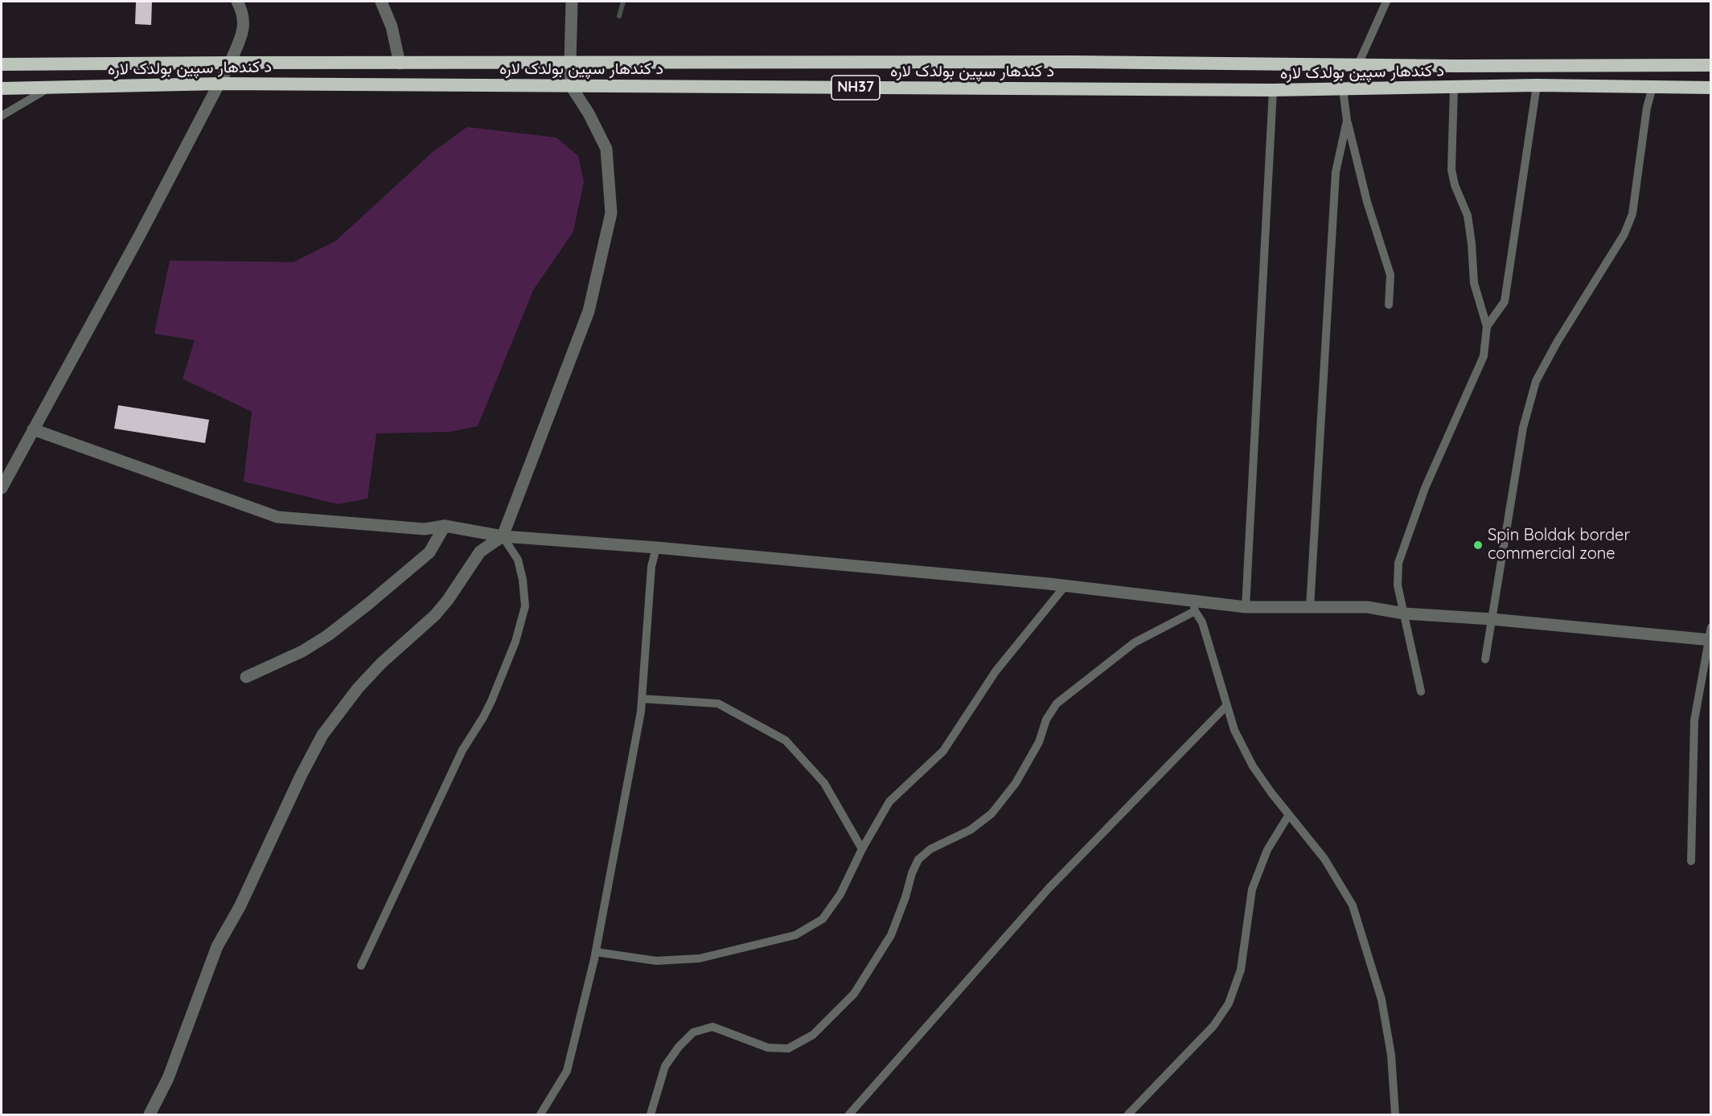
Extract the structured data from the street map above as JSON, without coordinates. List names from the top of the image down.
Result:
{
  "streets": {
    "highway": ["د کندهار سپین بولدک لاره", "NH37"]
  },
  "places": ["Spin Boldak border commercial zone"]
}
